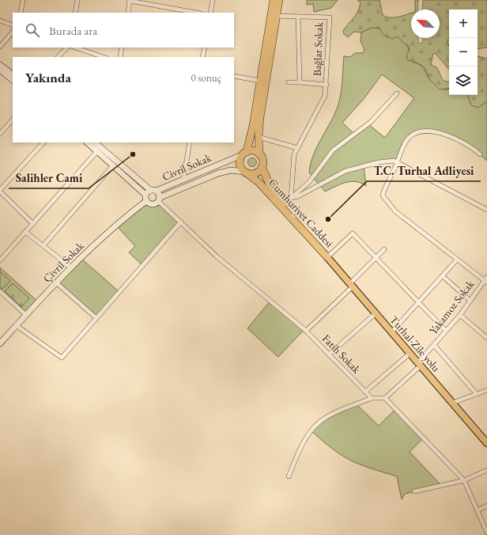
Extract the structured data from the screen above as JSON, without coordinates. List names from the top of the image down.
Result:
{
  "streets": {
    "highway": ["Cumhuriyet Caddesi"],
    "main road": ["Turhal-Zile yolu"],
    "street": [
      "Bağlar Sokak",
      "Civril Sokak",
      "Çivril Sokak",
      "Yakamoz Sokak",
      "Fatih Sokak"
    ]
  },
  "crossings": [
    ["Bağlar Sokak", "Cumhuriyet Caddesi"],
    ["Civril Sokak", "Cumhuriyet Caddesi"],
    ["Civril Sokak", "Çivril Sokak"],
    ["Civril Sokak", "Fatih Sokak"],
    ["Cumhuriyet Caddesi", "Turhal-Zile yolu"],
    ["Çivril Sokak", "Fatih Sokak"],
    ["Yakamoz Sokak", "Turhal-Zile yolu"]
  ],
  "places": ["Salihler Cami", "T.C. Turhal Adliyesi"],
  "north": "top left",
  "page": {
    "map_buttons": ["+", "−"],
    "search": "Burada ara",
    "heading": ["Yakında", "0 sonuç"]
  }
}
